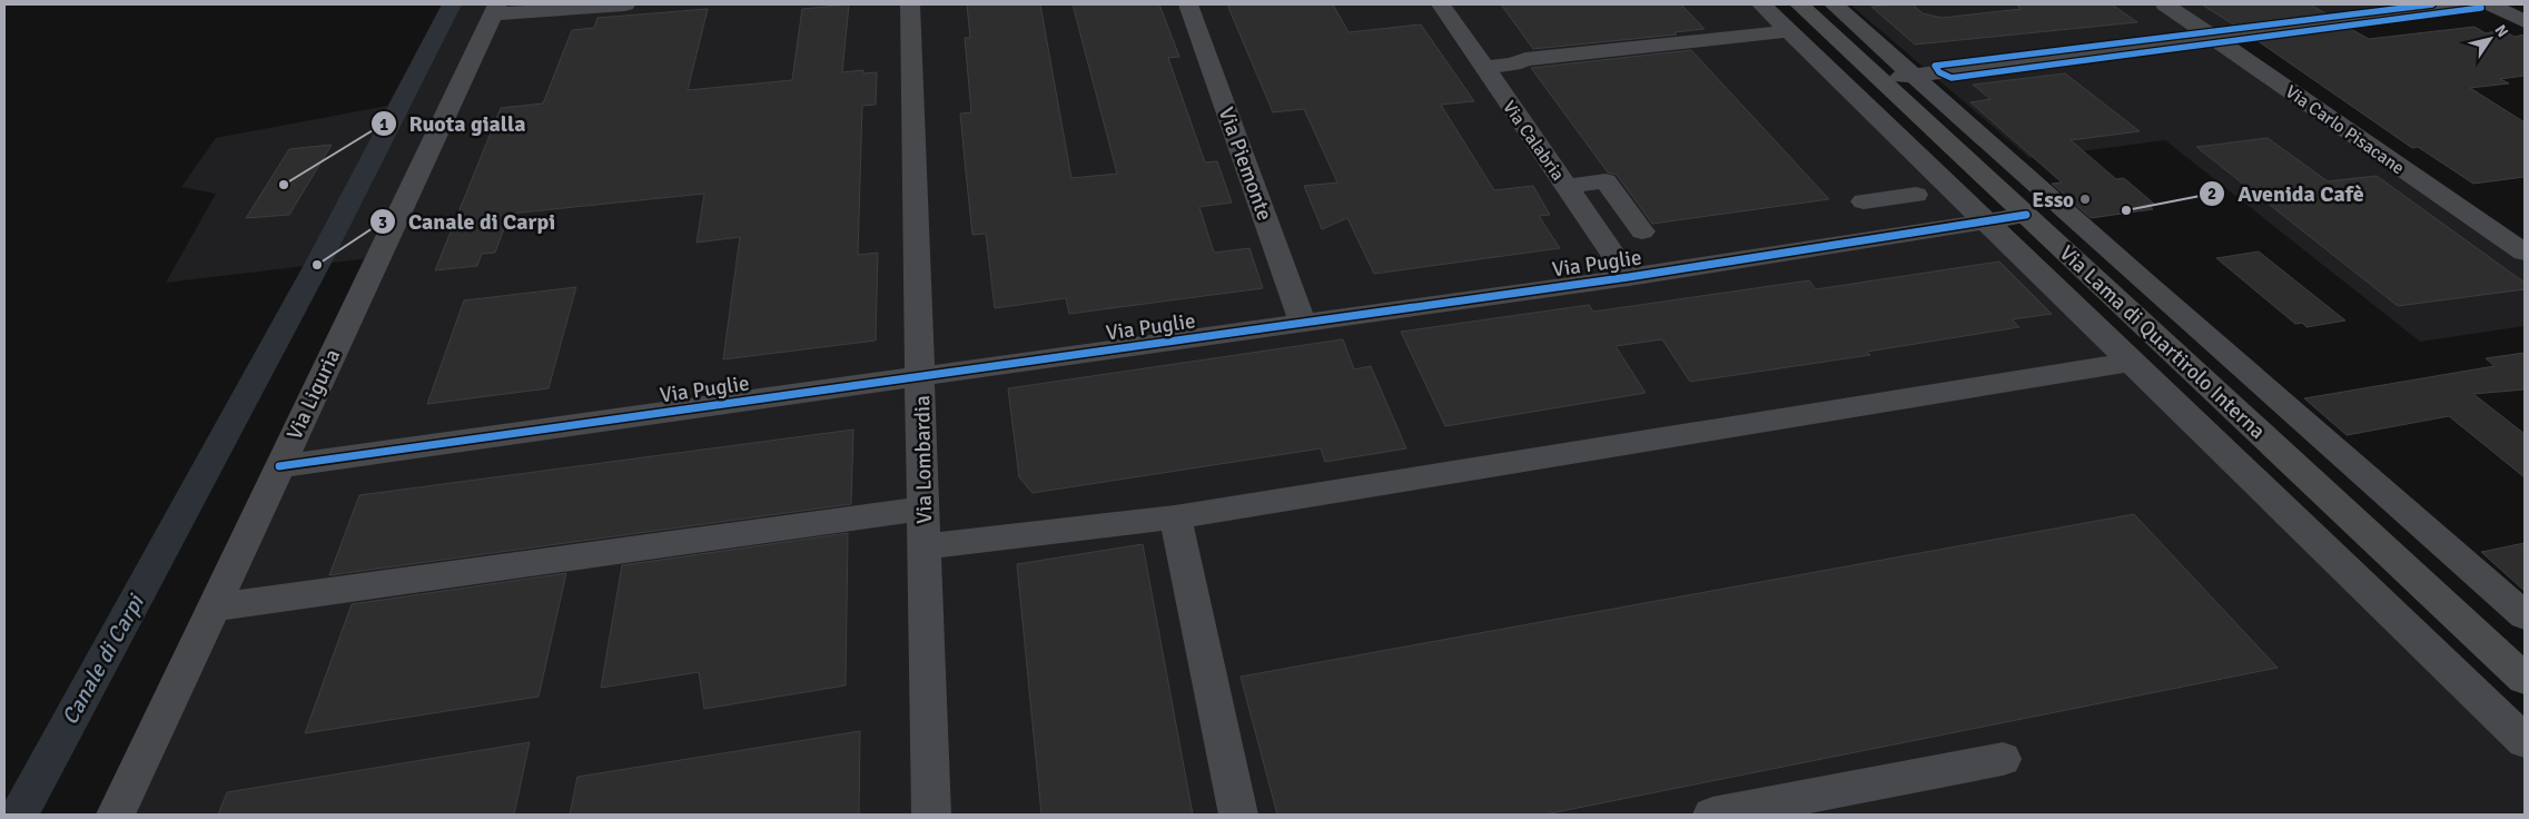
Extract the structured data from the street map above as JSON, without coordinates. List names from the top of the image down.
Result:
{
  "streets": {
    "main road": ["Via Lama di Quartirolo Interna"],
    "street": [
      "Via Carlo Pisacane",
      "Via Calabria",
      "Via Piemonte",
      "Via Puglie",
      "Via Liguria",
      "Via Lombardia"
    ]
  },
  "crossings": [
    ["Via Calabria", "Via Puglie"],
    ["Via Piemonte", "Via Puglie"],
    ["Via Puglie", "Via Lama di Quartirolo Interna"],
    ["Via Puglie", "Via Liguria"],
    ["Via Puglie", "Via Lombardia"]
  ],
  "water": ["Canale di Carpi"],
  "places": [
    "Ruota gialla",
    "Esso",
    "Avenida Cafè",
    "Canale di Carpi"
  ],
  "north": "top right"
}
